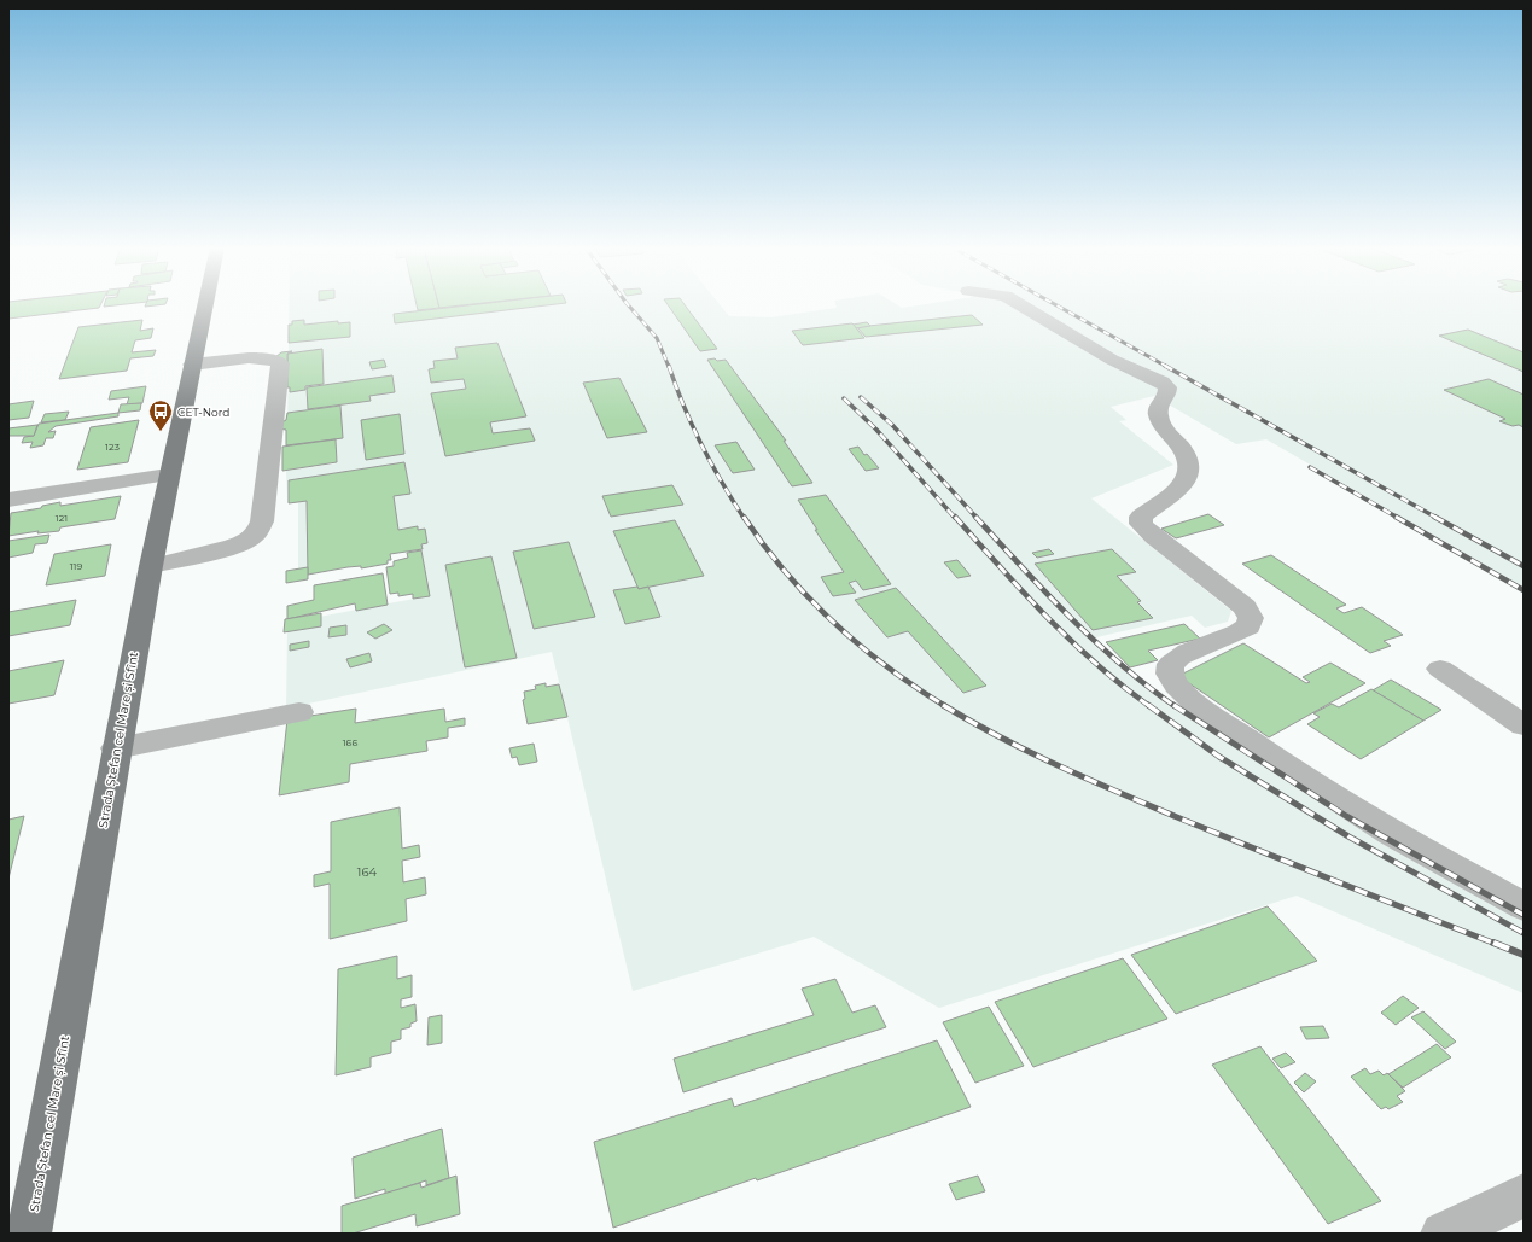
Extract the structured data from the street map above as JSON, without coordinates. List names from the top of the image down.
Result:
{
  "streets": {
    "main road": ["Strada Ștefan cel Mare și Sfînt"]
  },
  "places": {
    "bus stop": ["CET-Nord"]
  },
  "house_numbers": [
    "123",
    "121",
    "119",
    "166",
    "164"
  ]
}
